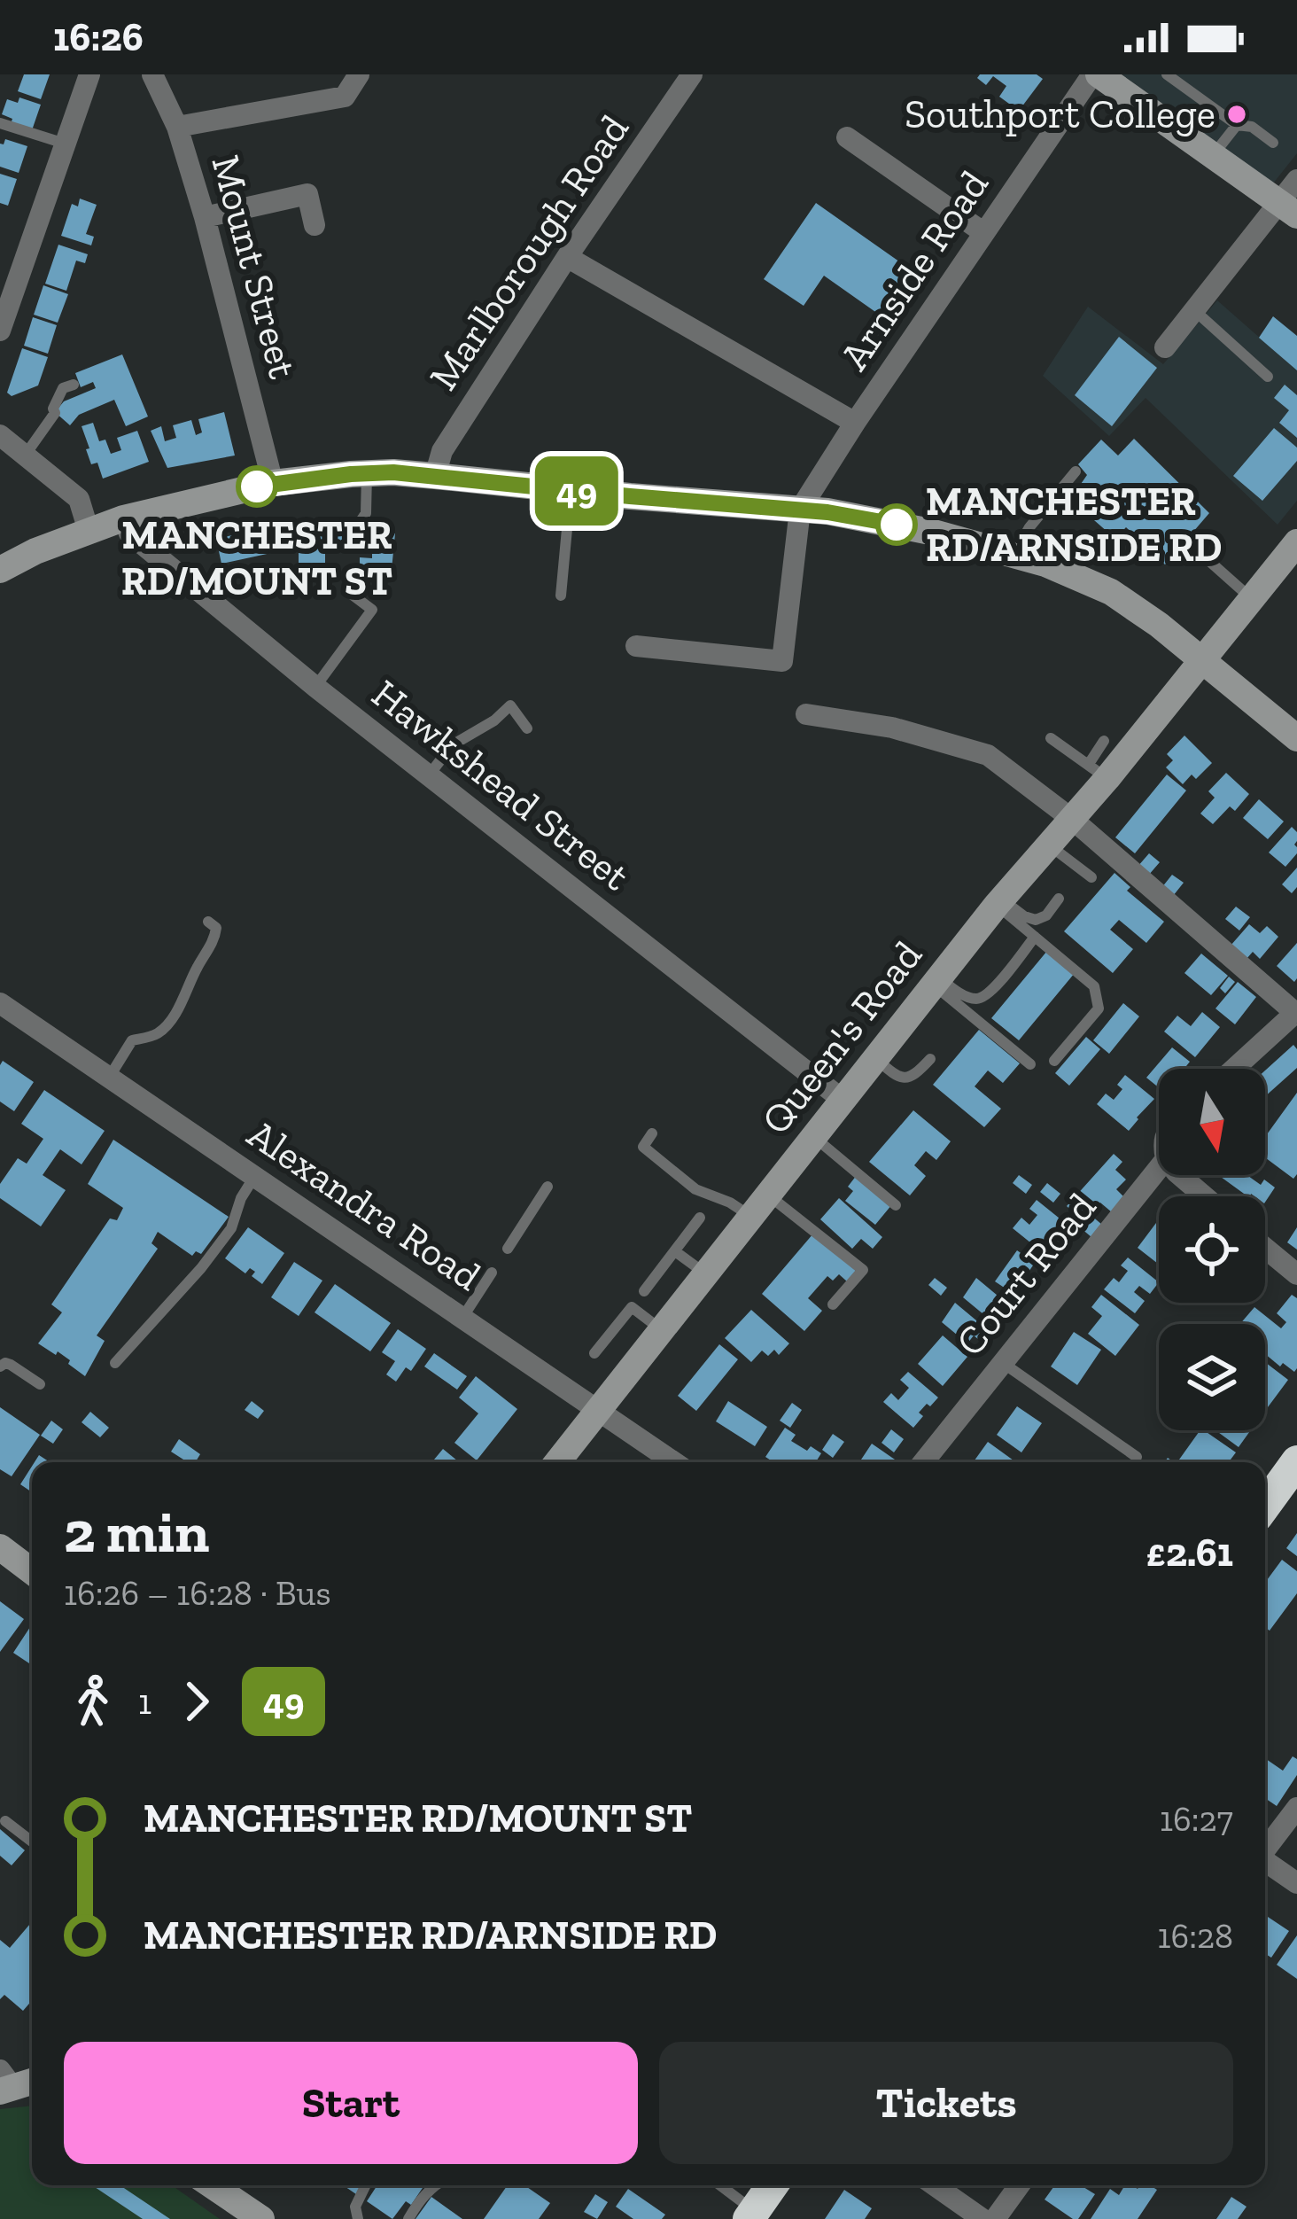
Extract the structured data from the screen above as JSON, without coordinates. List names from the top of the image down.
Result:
{
  "streets": {
    "main road": ["Queen's Road"],
    "street": [
      "Marlborough Road",
      "Mount Street",
      "Arnside Road",
      "Hawkshead Street",
      "Alexandra Road",
      "Court Road"
    ]
  },
  "crossings": [
    ["Hawkshead Street", "Queen's Road"],
    ["Queen's Road", "Alexandra Road"]
  ],
  "places": ["Southport College", "MANCHESTER RD/MOUNT ST", "MANCHESTER RD/ARNSIDE RD"],
  "lines": ["bus line 49"],
  "north": "bottom",
  "page": {
    "status": "16:26",
    "on_map": "49",
    "heading": ["2 min", "16:26 – 16:28 · Bus", "£2.61"],
    "legs": ["1", "49"],
    "list": [
      {
        "name": "MANCHESTER RD/MOUNT ST",
        "value": "16:27"
      },
      {
        "name": "MANCHESTER RD/ARNSIDE RD",
        "value": "16:28"
      }
    ],
    "buttons": ["Start", "Tickets"]
  }
}
